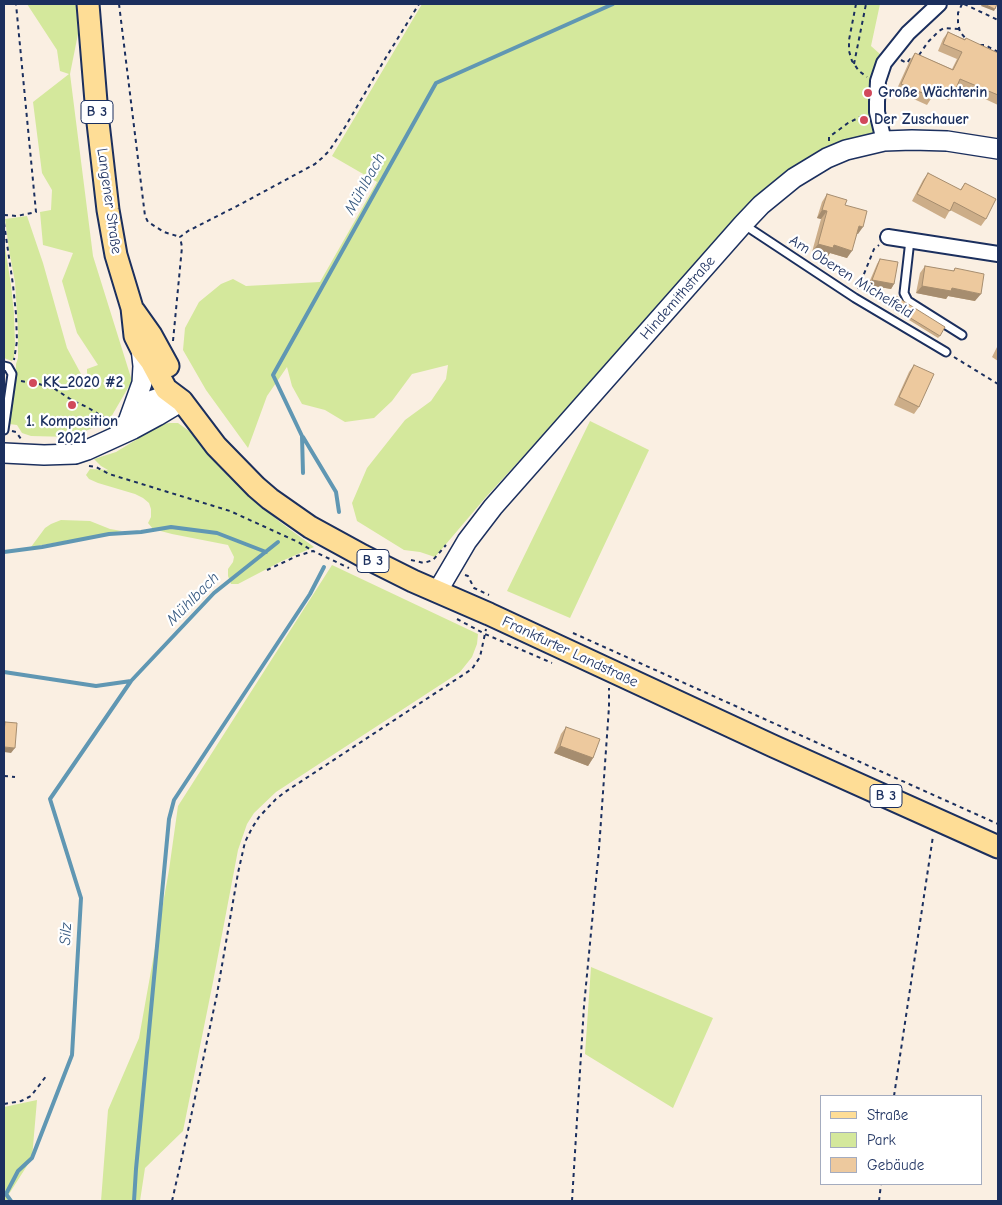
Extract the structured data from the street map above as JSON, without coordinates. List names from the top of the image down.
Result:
{
  "streets": {
    "main road": ["B 3", "Langener Straße", "Frankfurter Landstraße"],
    "street": ["Hindemithstraße"],
    "lane": ["Am Oberen Michelfeld"]
  },
  "crossings": [
    ["Langener Straße", "Frankfurter Landstraße"],
    ["Am Oberen Michelfeld", "Hindemithstraße"],
    ["Hindemithstraße", "Frankfurter Landstraße"]
  ],
  "water": ["Mühlbach", "Silz"],
  "places": [
    "Große Wächterin",
    "Der Zuschauer",
    "KK_2020 #2",
    "1. Komposition 2021"
  ],
  "legend": ["Straße", "Park", "Gebäude"]
}
